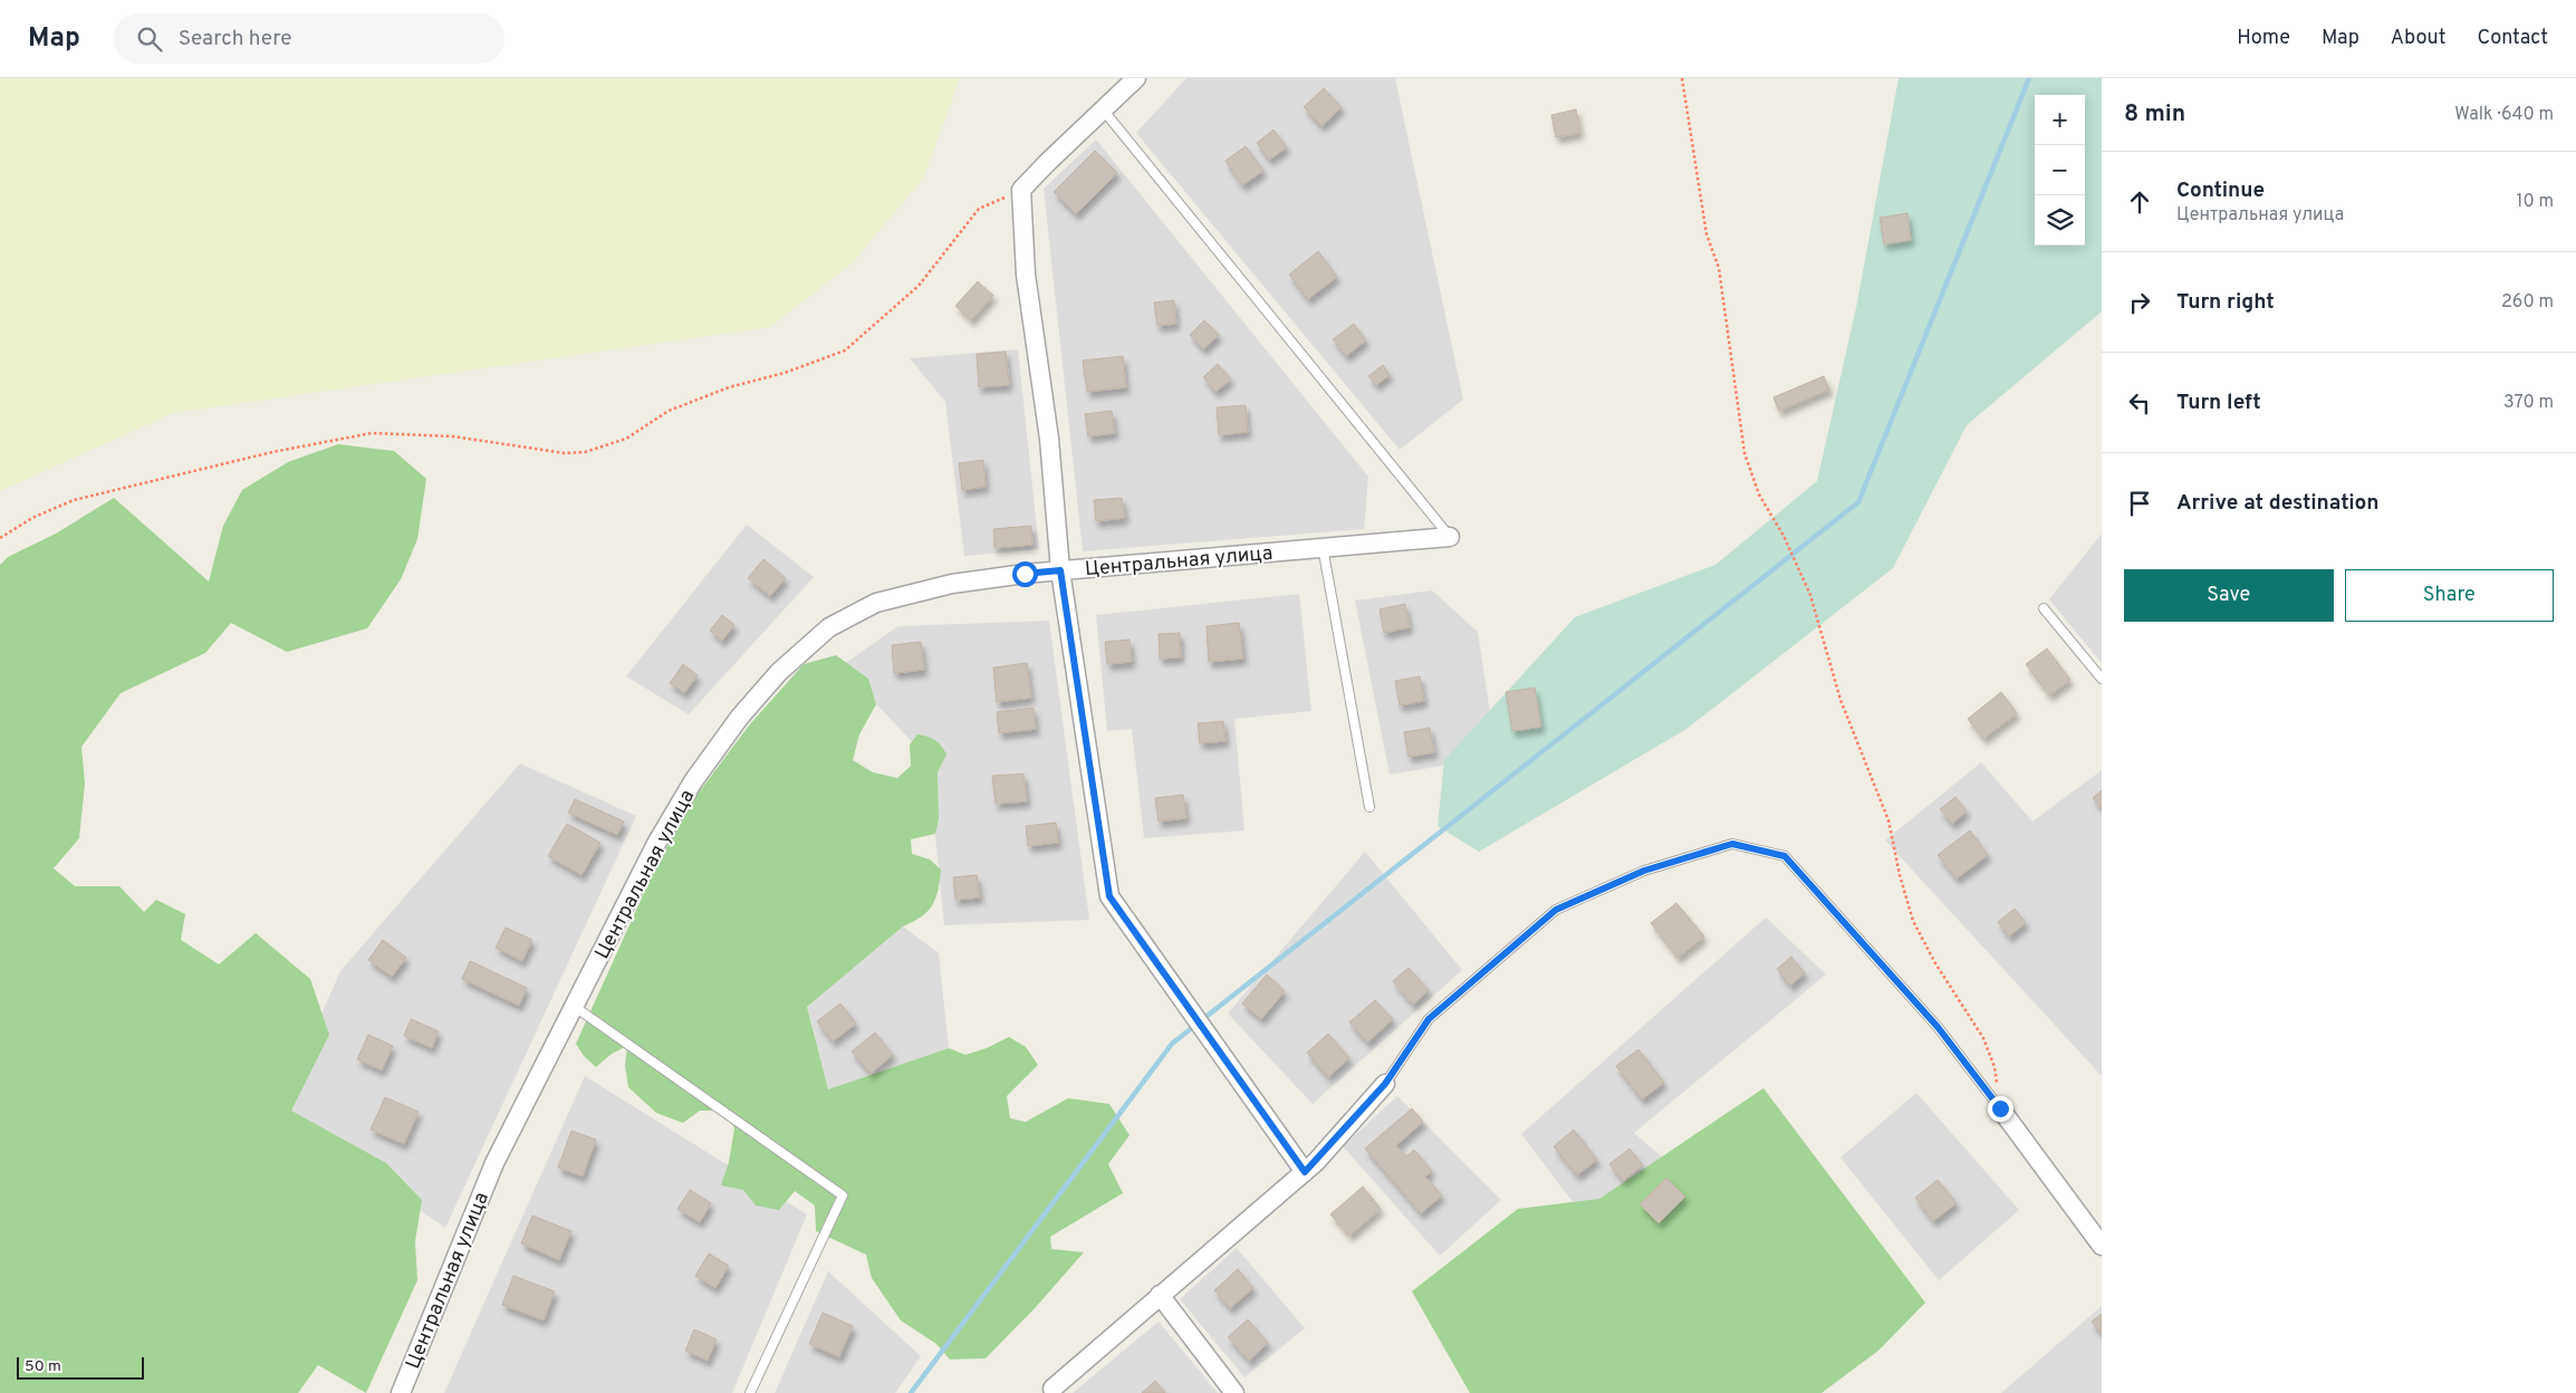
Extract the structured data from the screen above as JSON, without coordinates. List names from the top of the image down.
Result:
{
  "streets": {
    "street": ["Центральная улица"]
  },
  "scale_bar": "50 m",
  "page": {
    "header": "Map",
    "search": "Search here",
    "nav": [
      "Home",
      "Map",
      "About",
      "Contact"
    ],
    "heading": ["8 min", "Walk · 640 m"],
    "map_buttons": ["+", "−"],
    "list": [
      ["Continue", "Центральная улица", "10 m"],
      ["Turn right", "260 m"],
      ["Turn left", "370 m"],
      "Arrive at destination"
    ],
    "buttons": ["Save", "Share"],
    "scale": "50 m"
  }
}
